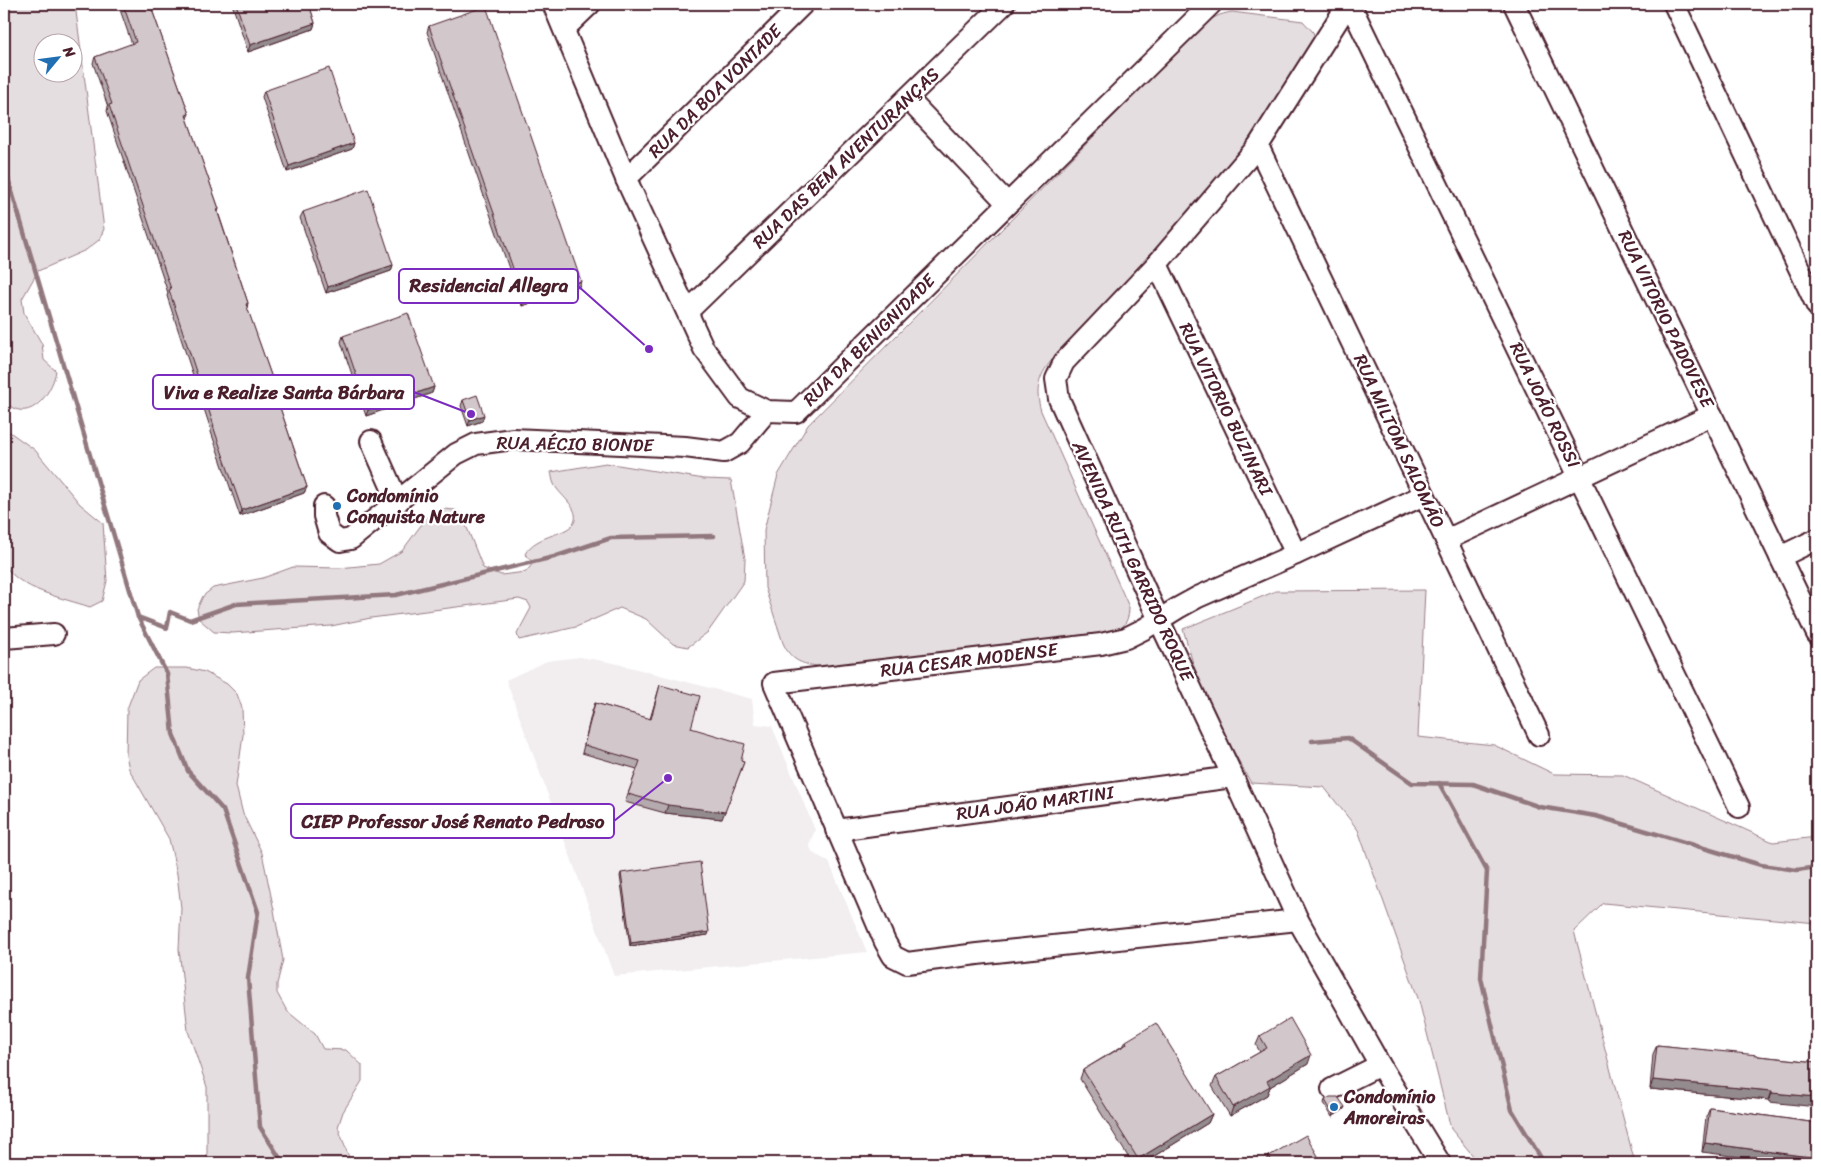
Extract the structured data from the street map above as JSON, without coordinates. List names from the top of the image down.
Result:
{
  "streets": {
    "street": [
      "RUA DA BOA VONTADE",
      "RUA DAS BEM AVENTURANÇAS",
      "RUA VITORIO PADOVESE",
      "RUA DA BENIGNIDADE",
      "RUA JOÃO ROSSI",
      "RUA VITORIO BUZINARI",
      "RUA MILTOM SALOMÃO",
      "RUA AÉCIO BIONDE",
      "AVENIDA RUTH GARRIDO ROQUE",
      "RUA CESAR MODENSE",
      "RUA JOÃO MARTINI"
    ]
  },
  "crossings": [
    ["RUA DA BOA VONTADE", "RUA DA BENIGNIDADE"],
    ["RUA DAS BEM AVENTURANÇAS", "RUA DA BENIGNIDADE"],
    ["RUA DA BENIGNIDADE", "RUA AÉCIO BIONDE"],
    ["RUA JOÃO ROSSI", "AVENIDA RUTH GARRIDO ROQUE"],
    ["RUA VITORIO BUZINARI", "AVENIDA RUTH GARRIDO ROQUE"],
    ["RUA VITORIO BUZINARI", "RUA CESAR MODENSE"],
    ["RUA MILTOM SALOMÃO", "AVENIDA RUTH GARRIDO ROQUE"],
    ["RUA MILTOM SALOMÃO", "RUA CESAR MODENSE"],
    ["AVENIDA RUTH GARRIDO ROQUE", "RUA CESAR MODENSE"],
    ["AVENIDA RUTH GARRIDO ROQUE", "RUA JOÃO MARTINI"],
    ["RUA CESAR MODENSE", "RUA JOÃO MARTINI"]
  ],
  "places": [
    "Residencial Allegra",
    "Viva e Realize Santa Bárbara",
    "Condomínio Conquista Nature",
    "CIEP Professor José Renato Pedroso",
    "Condomínio Amoreiras"
  ],
  "north": "top right"
}
